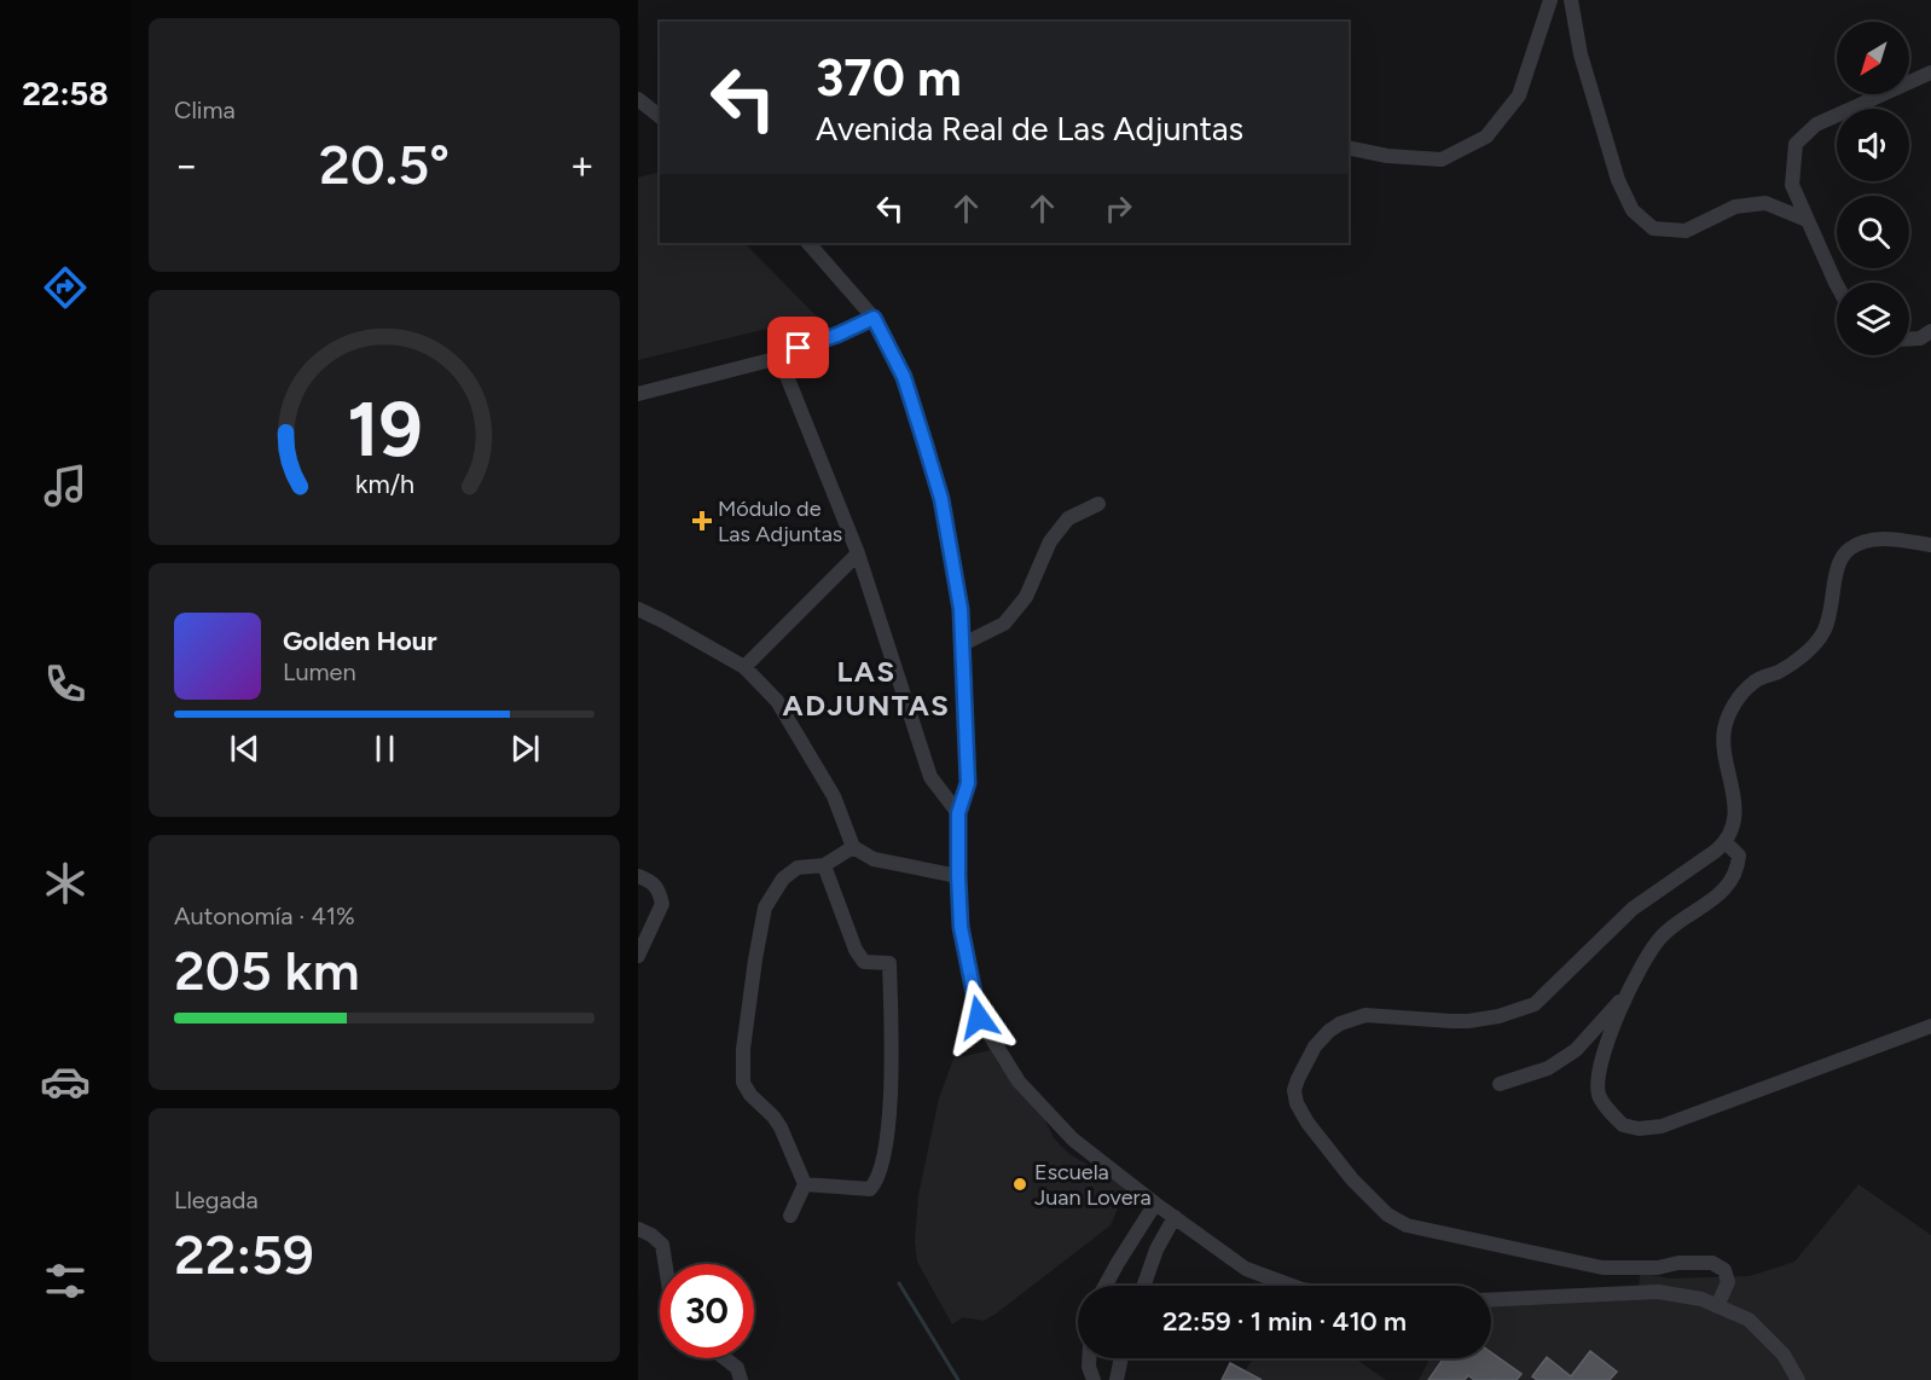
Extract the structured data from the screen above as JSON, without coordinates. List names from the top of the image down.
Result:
{
  "districts": ["LAS ADJUNTAS"],
  "places": {
    "health": ["Módulo de Las Adjuntas"],
    "other": ["Escuela Juan Lovera"]
  },
  "north": "bottom left",
  "page": {
    "tabs": "22:58",
    "tile": [
      "Clima",
      ["Autonomía · 41%", "205 km"],
      ["Llegada", "22:59"]
    ],
    "turn": ["370 m", "Avenida Real de Las Adjuntas"],
    "heat": ["−", "20.5°", "+"],
    "song": ["Golden Hour", "Lumen"],
    "limit": "30",
    "trip": "22:59 · 1 min · 410 m",
    "gauge": ["19", "km/h"]
  }
}
